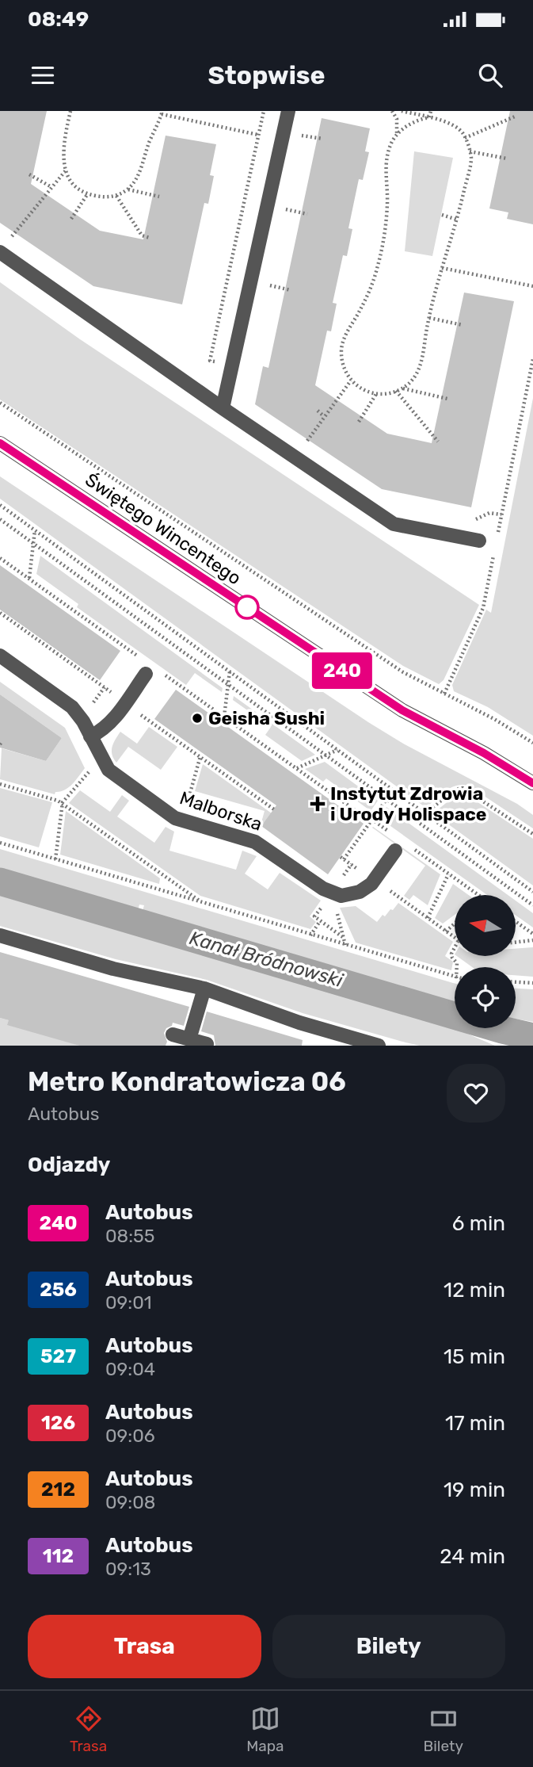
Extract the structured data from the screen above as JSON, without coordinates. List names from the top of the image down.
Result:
{
  "streets": {
    "street": ["Świętego Wincentego", "Malborska"]
  },
  "water": ["Kanał Bródnowski"],
  "places": {
    "other": ["Geisha Sushi"],
    "health": ["Instytut Zdrowia i Urody Holispace"]
  },
  "lines": ["bus line 240"],
  "north": "left",
  "page": {
    "status": "08:49",
    "header": "Stopwise",
    "on_map": "240",
    "heading": [
      ["Metro Kondratowicza 06", "Autobus"],
      "Odjazdy"
    ],
    "list": [
      {
        "mark": "240",
        "name": "Autobus",
        "note": "08:55",
        "value": "6 min"
      },
      {
        "mark": "256",
        "name": "Autobus",
        "note": "09:01",
        "value": "12 min"
      },
      {
        "mark": "527",
        "name": "Autobus",
        "note": "09:04",
        "value": "15 min"
      },
      {
        "mark": "126",
        "name": "Autobus",
        "note": "09:06",
        "value": "17 min"
      },
      {
        "mark": "212",
        "name": "Autobus",
        "note": "09:08",
        "value": "19 min"
      },
      {
        "mark": "112",
        "name": "Autobus",
        "note": "09:13",
        "value": "24 min"
      }
    ],
    "buttons": ["Trasa", "Bilety"],
    "tabs": ["Trasa", "Mapa", "Bilety"]
  }
}
